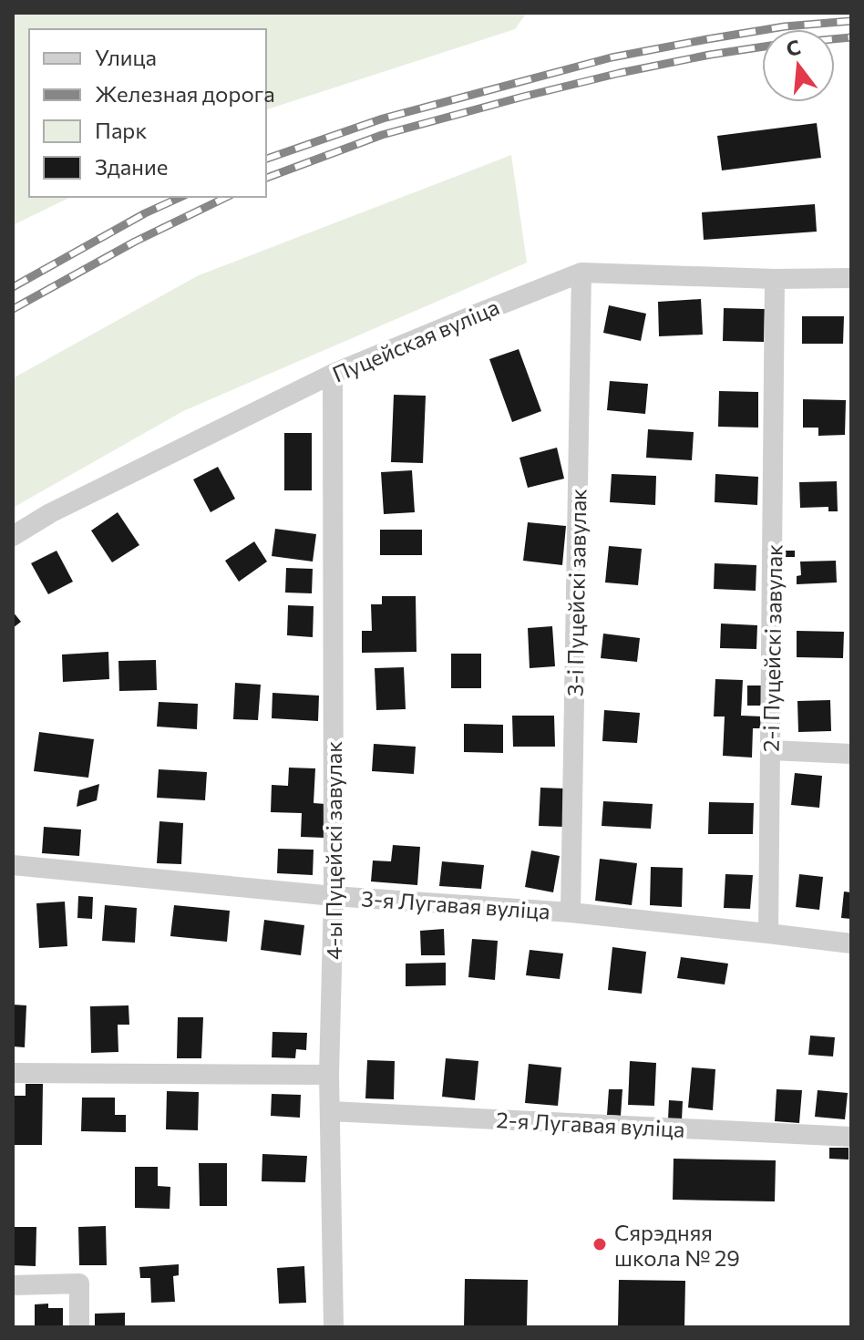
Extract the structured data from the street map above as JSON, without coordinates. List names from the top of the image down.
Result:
{
  "streets": {
    "street": [
      "Пуцейская вуліца",
      "3-і Пуцейскі завулак",
      "2-і Пуцейскі завулак",
      "4-ы Пуцейскі завулак",
      "3-я Лугавая вуліца",
      "2-я Лугавая вуліца"
    ]
  },
  "crossings": [
    ["Пуцейская вуліца", "3-і Пуцейскі завулак"],
    ["Пуцейская вуліца", "2-і Пуцейскі завулак"],
    ["Пуцейская вуліца", "4-ы Пуцейскі завулак"],
    ["3-і Пуцейскі завулак", "3-я Лугавая вуліца"],
    ["2-і Пуцейскі завулак", "3-я Лугавая вуліца"],
    ["4-ы Пуцейскі завулак", "3-я Лугавая вуліца"],
    ["4-ы Пуцейскі завулак", "2-я Лугавая вуліца"]
  ],
  "places": ["Сярэдняя школа № 29"],
  "legend": [
    "Улица",
    "Железная дорога",
    "Парк",
    "Здание"
  ],
  "north": "top"
}
